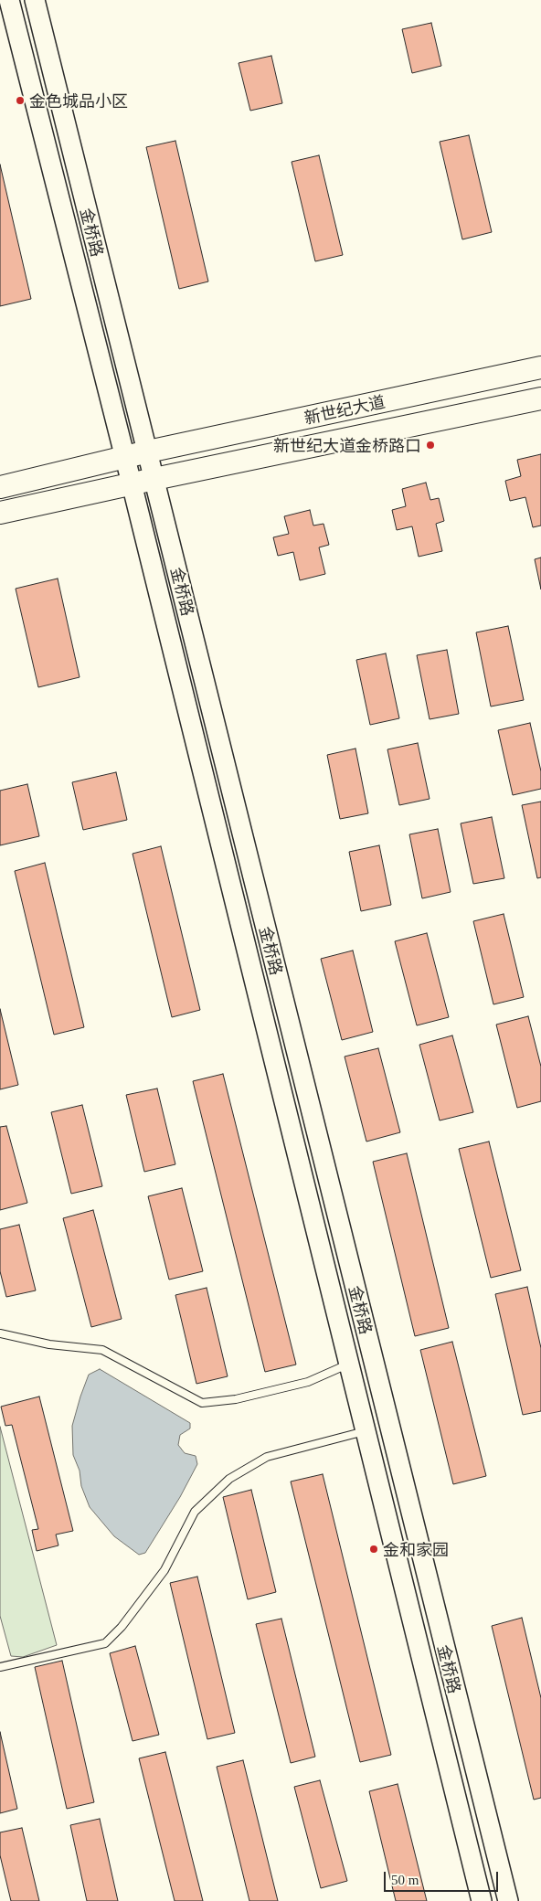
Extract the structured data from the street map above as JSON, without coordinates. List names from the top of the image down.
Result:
{
  "streets": {
    "main road": ["新世纪大道"],
    "street": ["金桥路"]
  },
  "crossings": [
    ["金桥路", "新世纪大道"]
  ],
  "places": ["金色城品小区", "新世纪大道金桥路口", "金和家园"],
  "scale_bar": "50 m"
}
